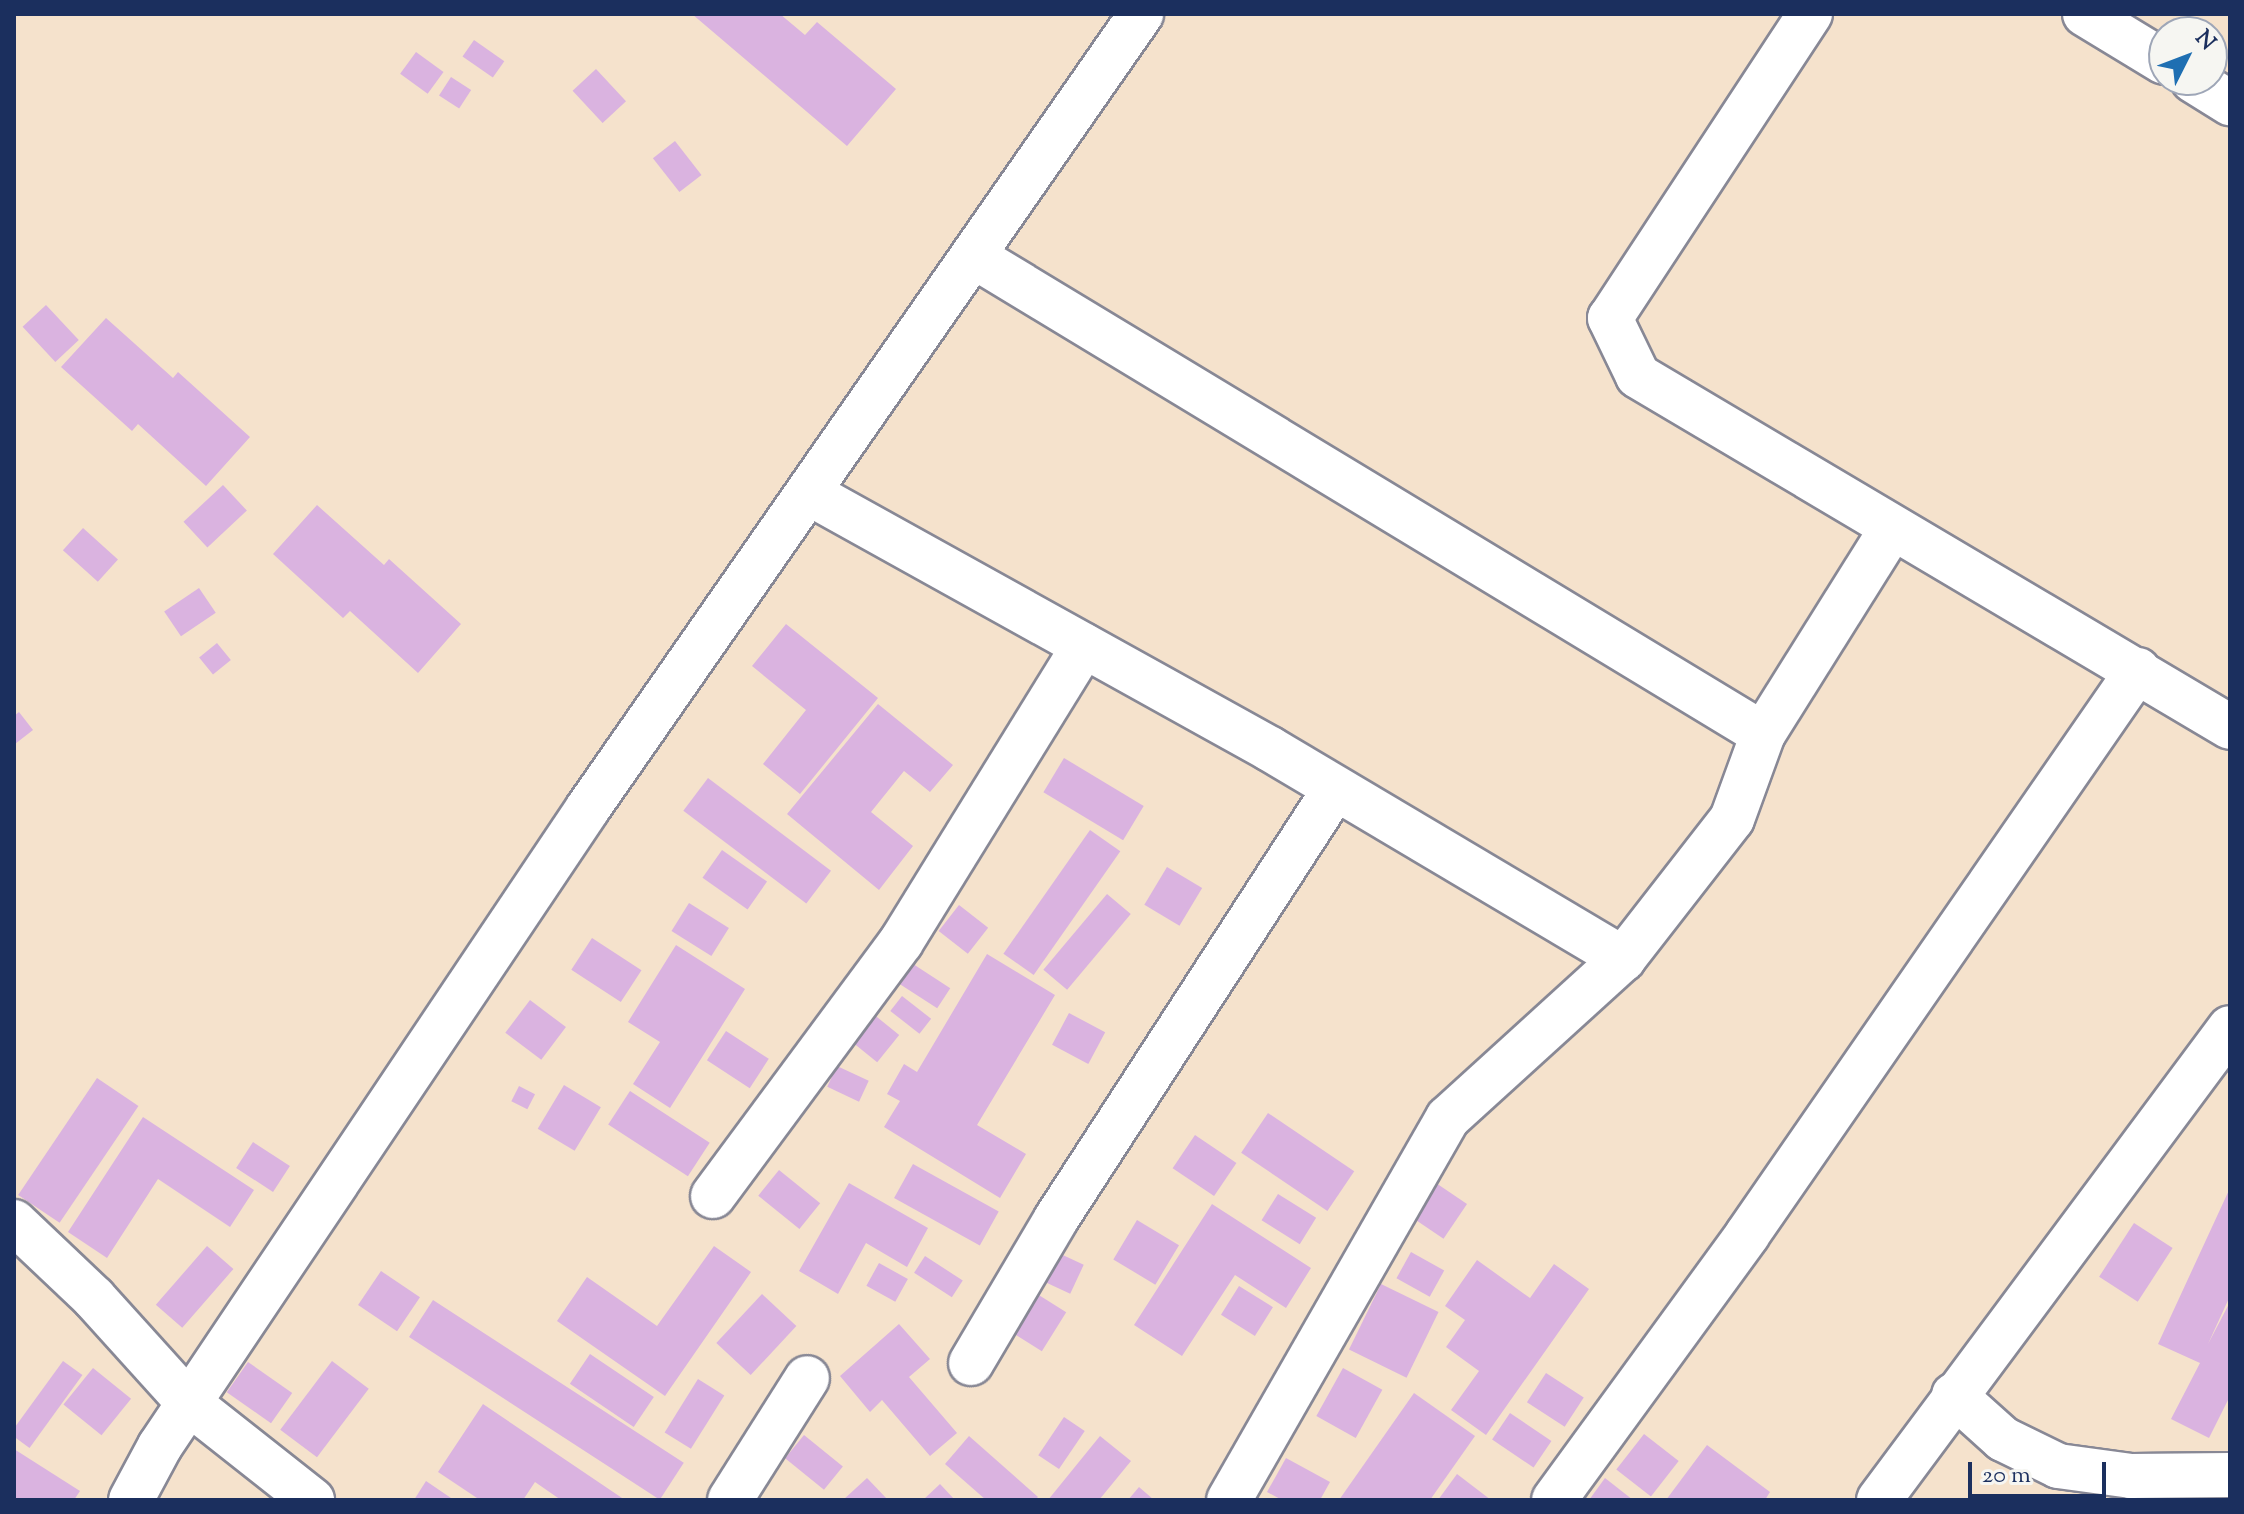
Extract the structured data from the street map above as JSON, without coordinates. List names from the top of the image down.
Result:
{
  "scale_bar": "20 m",
  "north": "top right"
}
